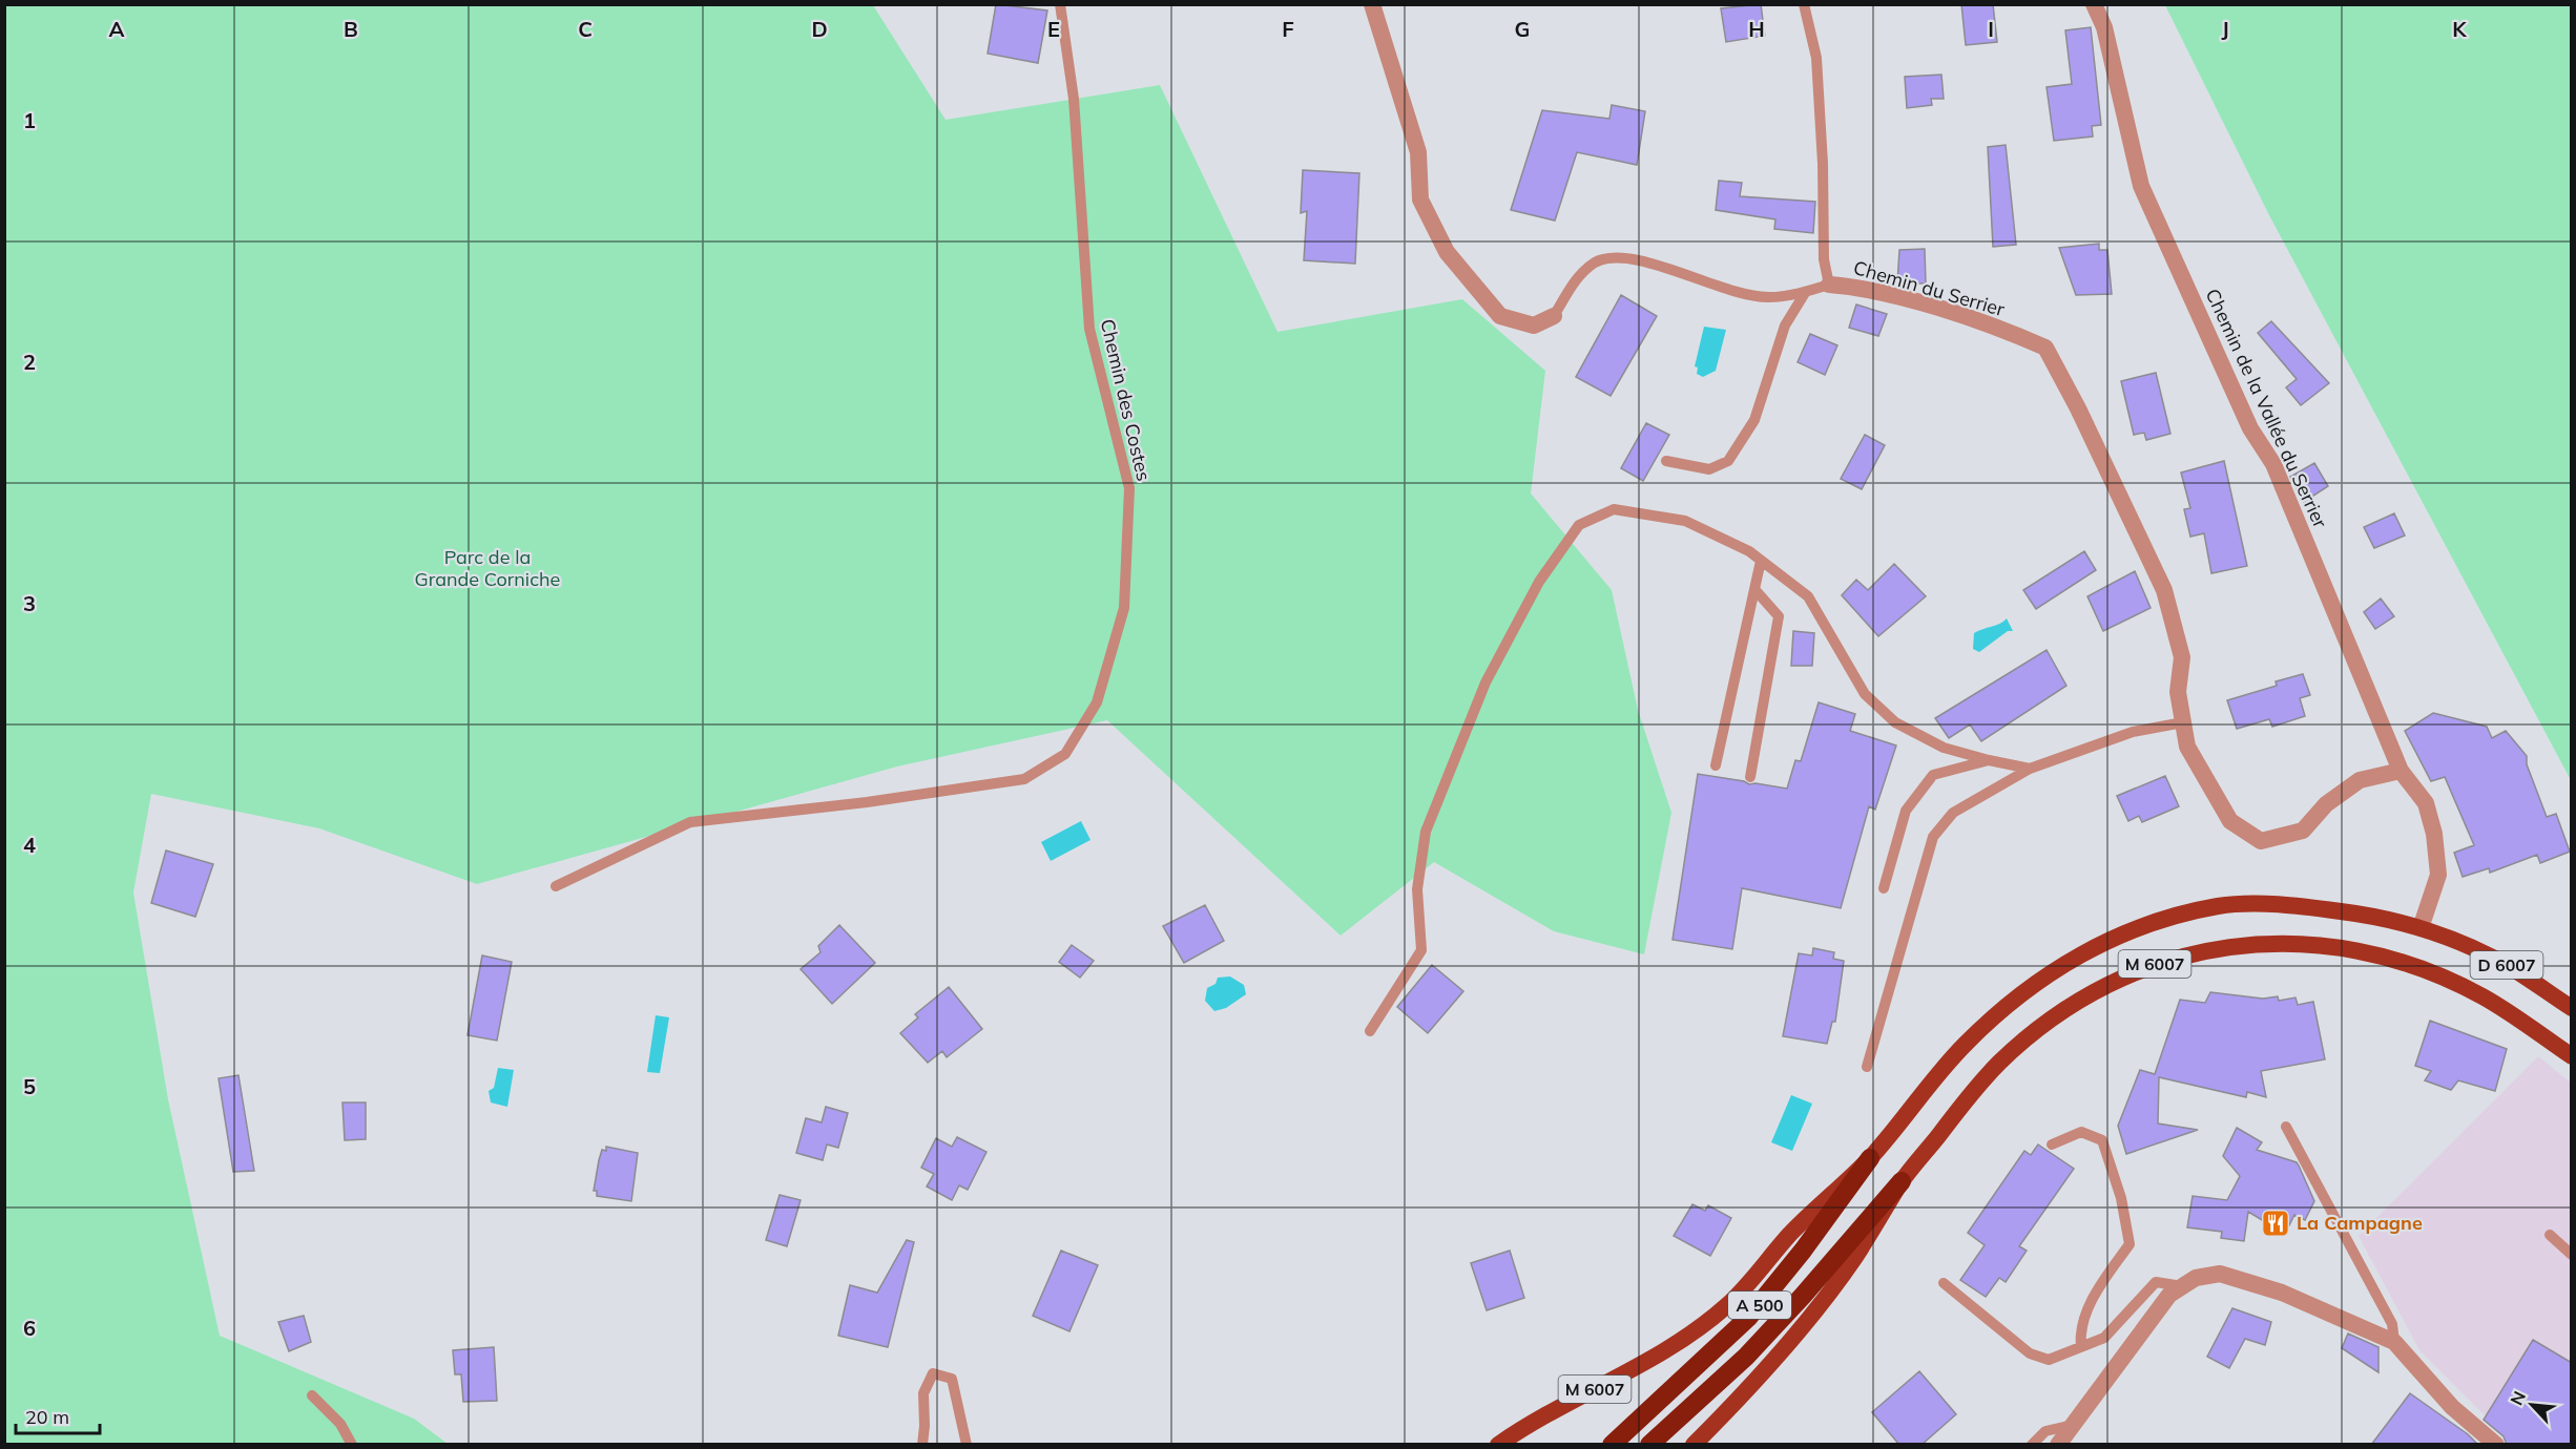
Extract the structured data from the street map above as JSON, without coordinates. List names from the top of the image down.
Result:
{
  "streets": {
    "highway": ["A 500"],
    "main road": ["M 6007", "D 6007"],
    "street": ["Chemin du Serrier", "Chemin de la Vallée du Serrier"],
    "lane": ["Chemin des Costes"]
  },
  "crossings": [
    ["Chemin de la Vallée du Serrier", "M 6007"],
    ["Chemin de la Vallée du Serrier", "D 6007"],
    ["M 6007", "D 6007"],
    ["M 6007", "A 500"]
  ],
  "parks": ["Parc de la Grande Corniche"],
  "places": {
    "restaurant": ["La Campagne"]
  },
  "scale_bar": "20 m",
  "north": "top left",
  "grid": {
    "columns": [
      "A",
      "B",
      "C",
      "D",
      "E",
      "F",
      "G",
      "H",
      "I",
      "J",
      "K"
    ],
    "rows": [
      "1",
      "2",
      "3",
      "4",
      "5",
      "6"
    ]
  }
}
